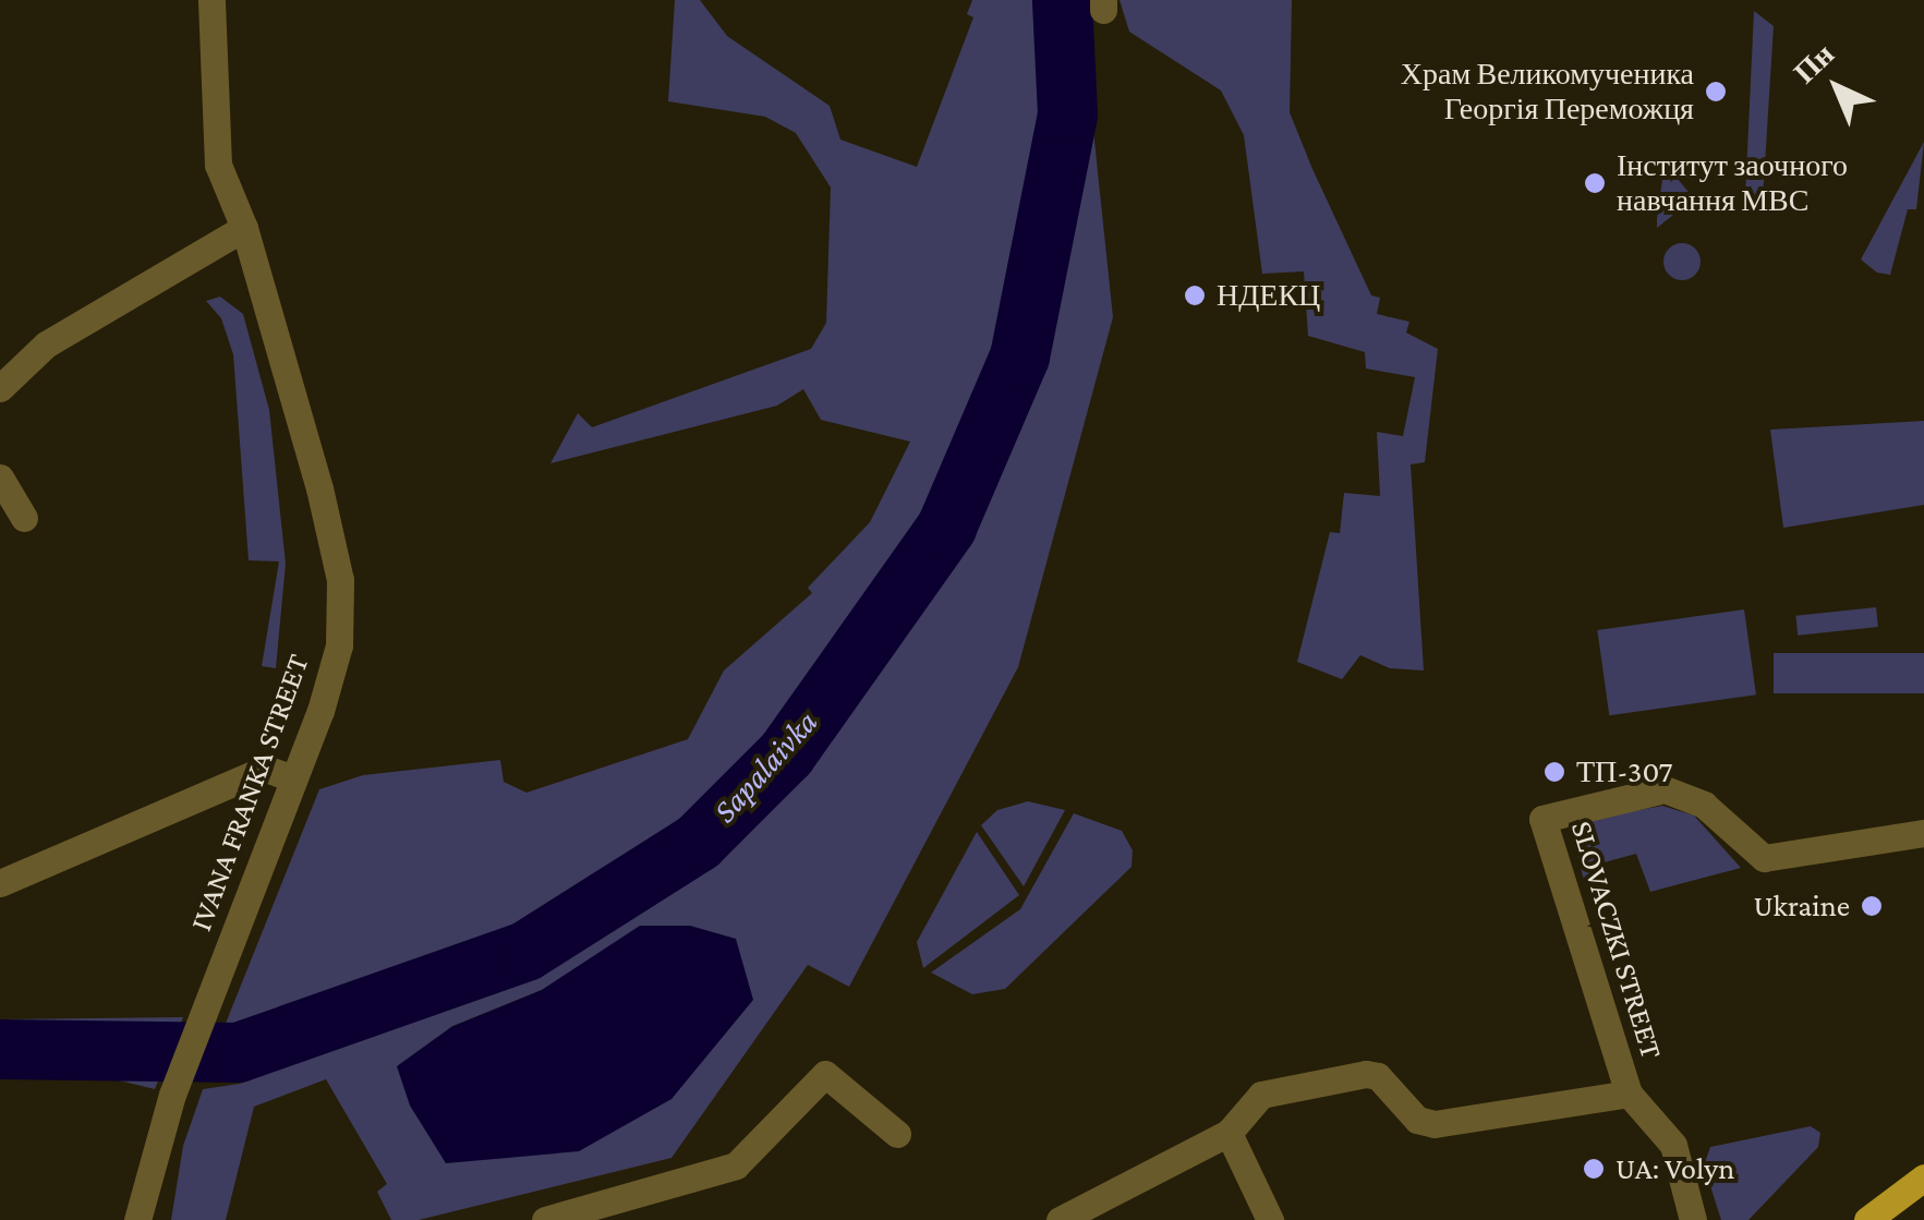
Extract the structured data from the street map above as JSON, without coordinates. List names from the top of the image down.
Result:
{
  "streets": {
    "street": ["IVANA FRANKA STREET", "SLOVACZKI STREET"]
  },
  "water": ["Sapalaivka"],
  "places": [
    "Храм Великомученика Георгія Переможця",
    "Інститут заочного навчання МВС",
    "НДЕКЦ",
    "ТП-307",
    "Ukraine",
    "UA: Volyn"
  ],
  "north": "top left"
}
